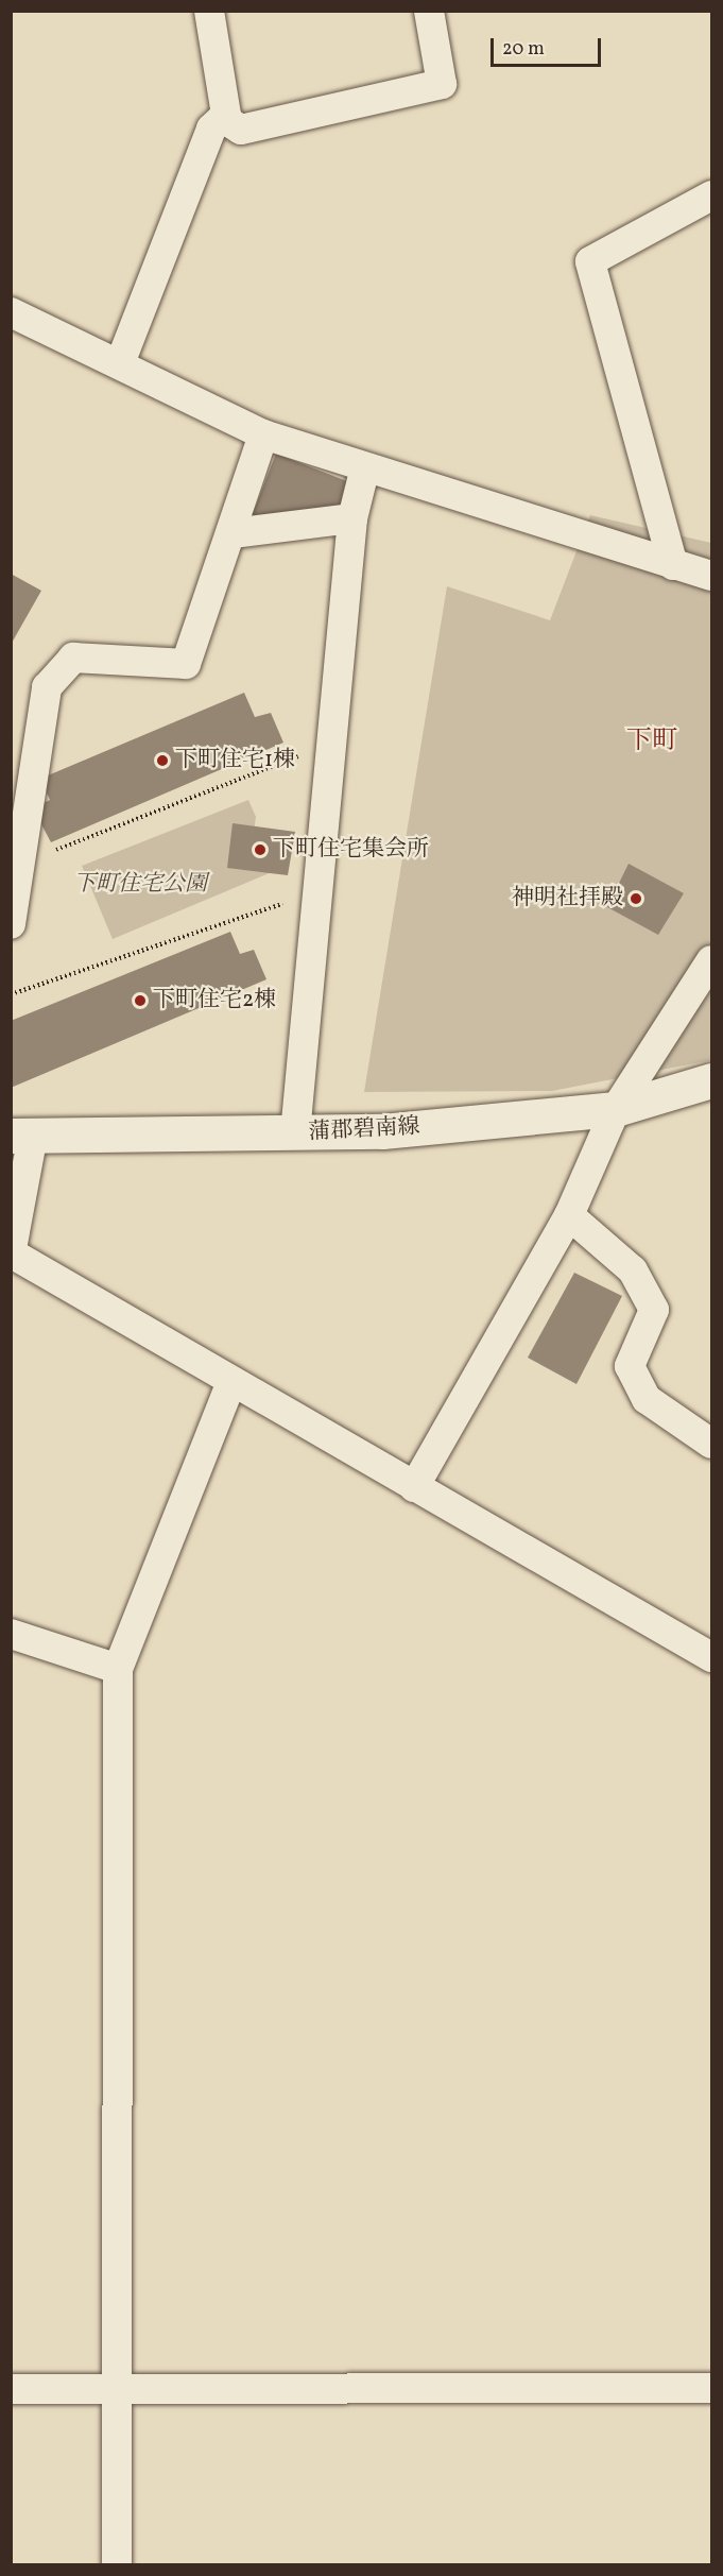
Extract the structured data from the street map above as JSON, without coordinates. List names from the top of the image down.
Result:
{
  "streets": {
    "main road": ["蒲郡碧南線"]
  },
  "districts": ["下町"],
  "parks": ["下町住宅公園"],
  "places": [
    "下町住宅1棟",
    "下町住宅集会所",
    "神明社拝殿",
    "下町住宅2棟"
  ],
  "scale_bar": "20 m"
}
